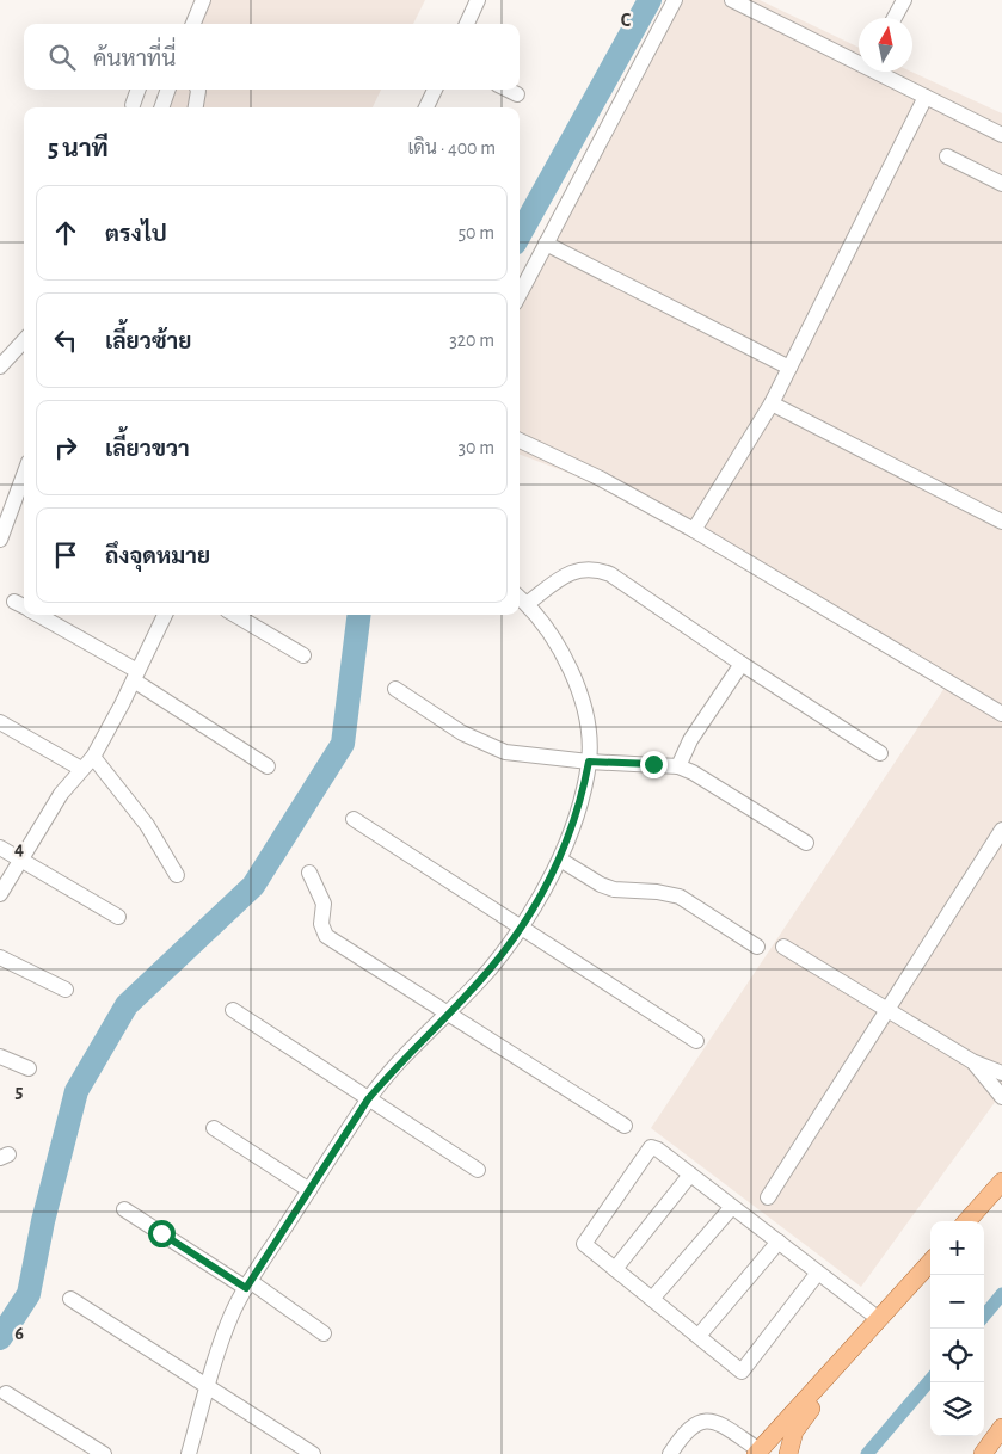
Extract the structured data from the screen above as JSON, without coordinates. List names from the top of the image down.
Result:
{
  "north": "top",
  "page": {
    "search": "ค้นหาที่นี่",
    "heading": ["5 นาที", "เดิน · 400 m"],
    "list": [
      ["ตรงไป", "50 m"],
      ["เลี้ยวซ้าย", "320 m"],
      ["เลี้ยวขวา", "30 m"],
      "ถึงจุดหมาย"
    ],
    "map_buttons": ["+", "−"]
  },
  "grid": {
    "columns": ["C"],
    "rows": ["4", "5", "6"]
  }
}
